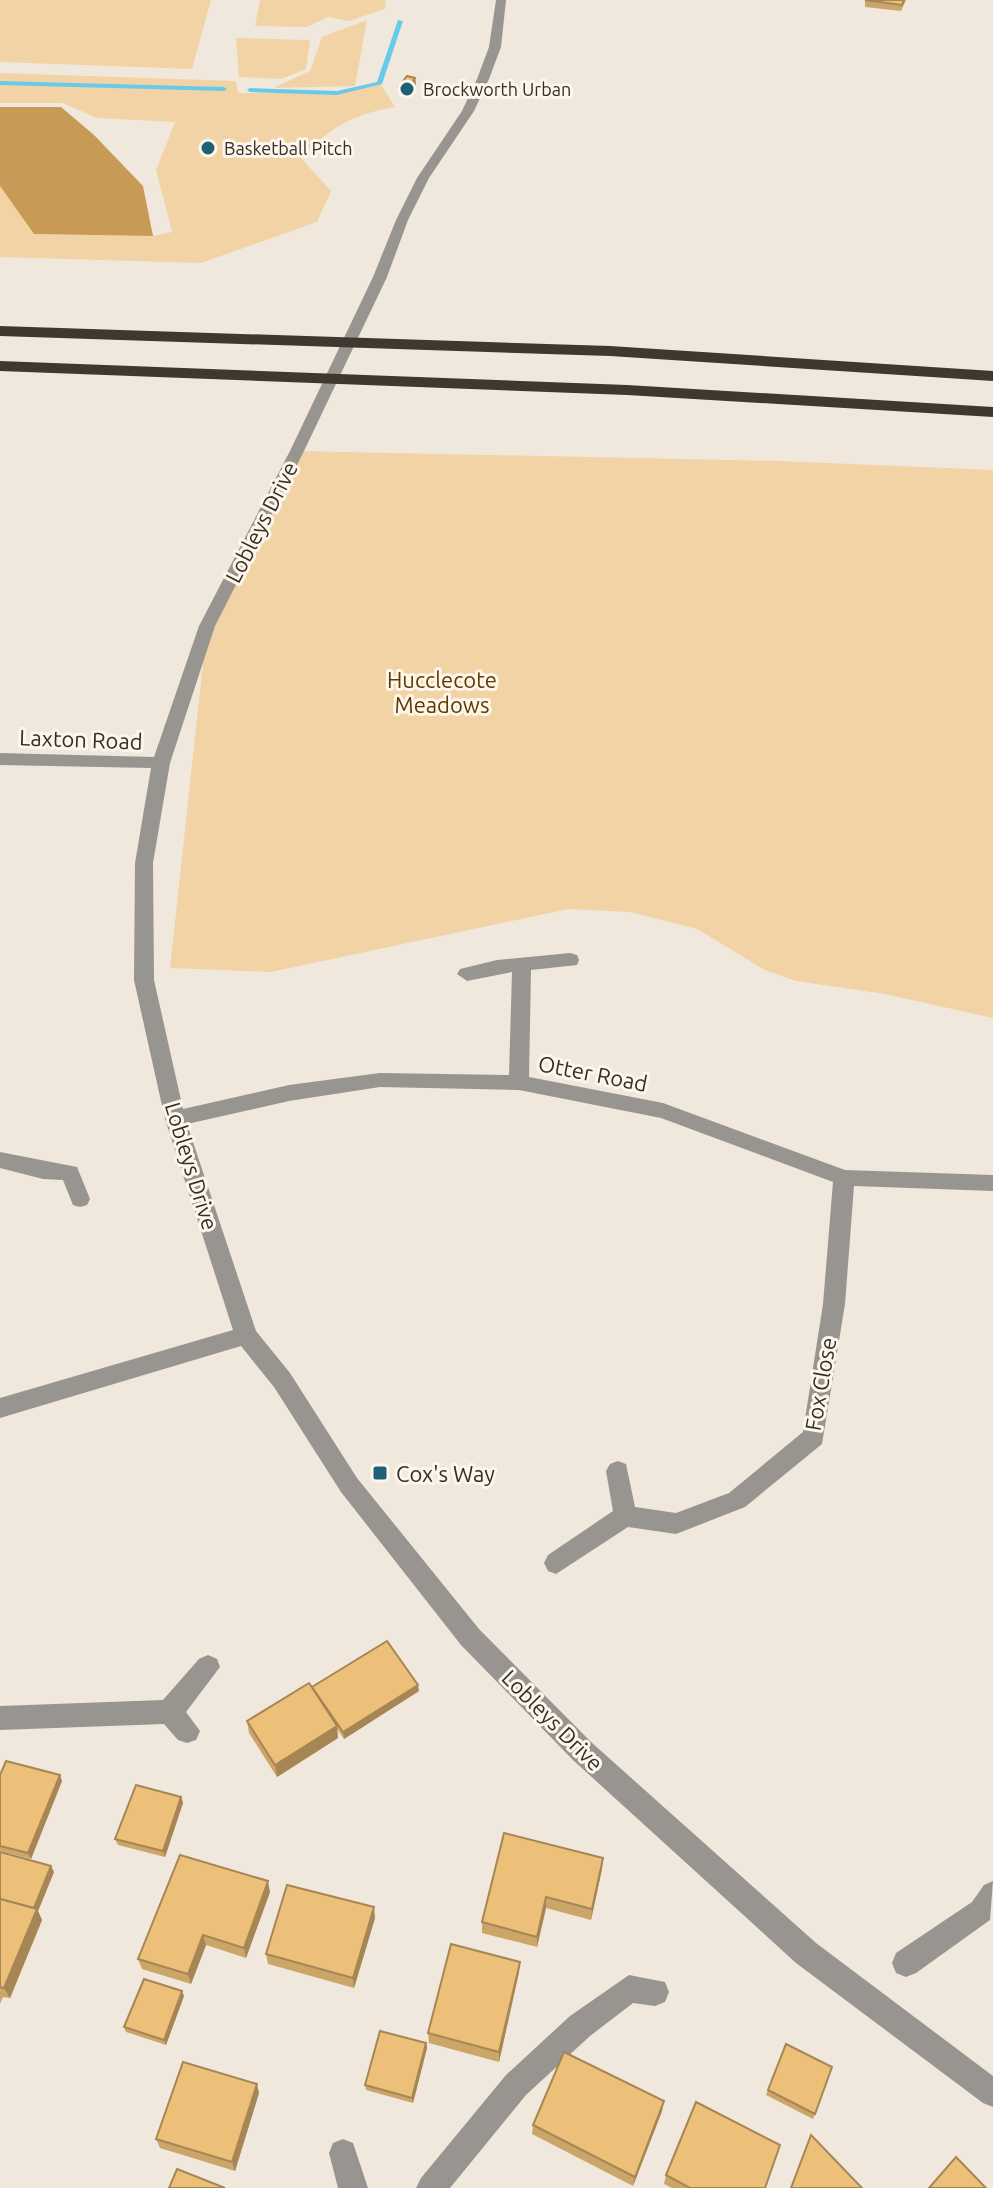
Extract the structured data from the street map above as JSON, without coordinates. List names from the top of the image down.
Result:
{
  "streets": {
    "street": [
      "Lobleys Drive",
      "Laxton Road",
      "Otter Road",
      "Fox Close"
    ]
  },
  "crossings": [
    ["Lobleys Drive", "Laxton Road"],
    ["Lobleys Drive", "Otter Road"],
    ["Otter Road", "Fox Close"]
  ],
  "parks": ["Hucclecote Meadows"],
  "places": {
    "other": ["Brockworth Urban", "Basketball Pitch"],
    "transit": ["Cox's Way"]
  }
}
